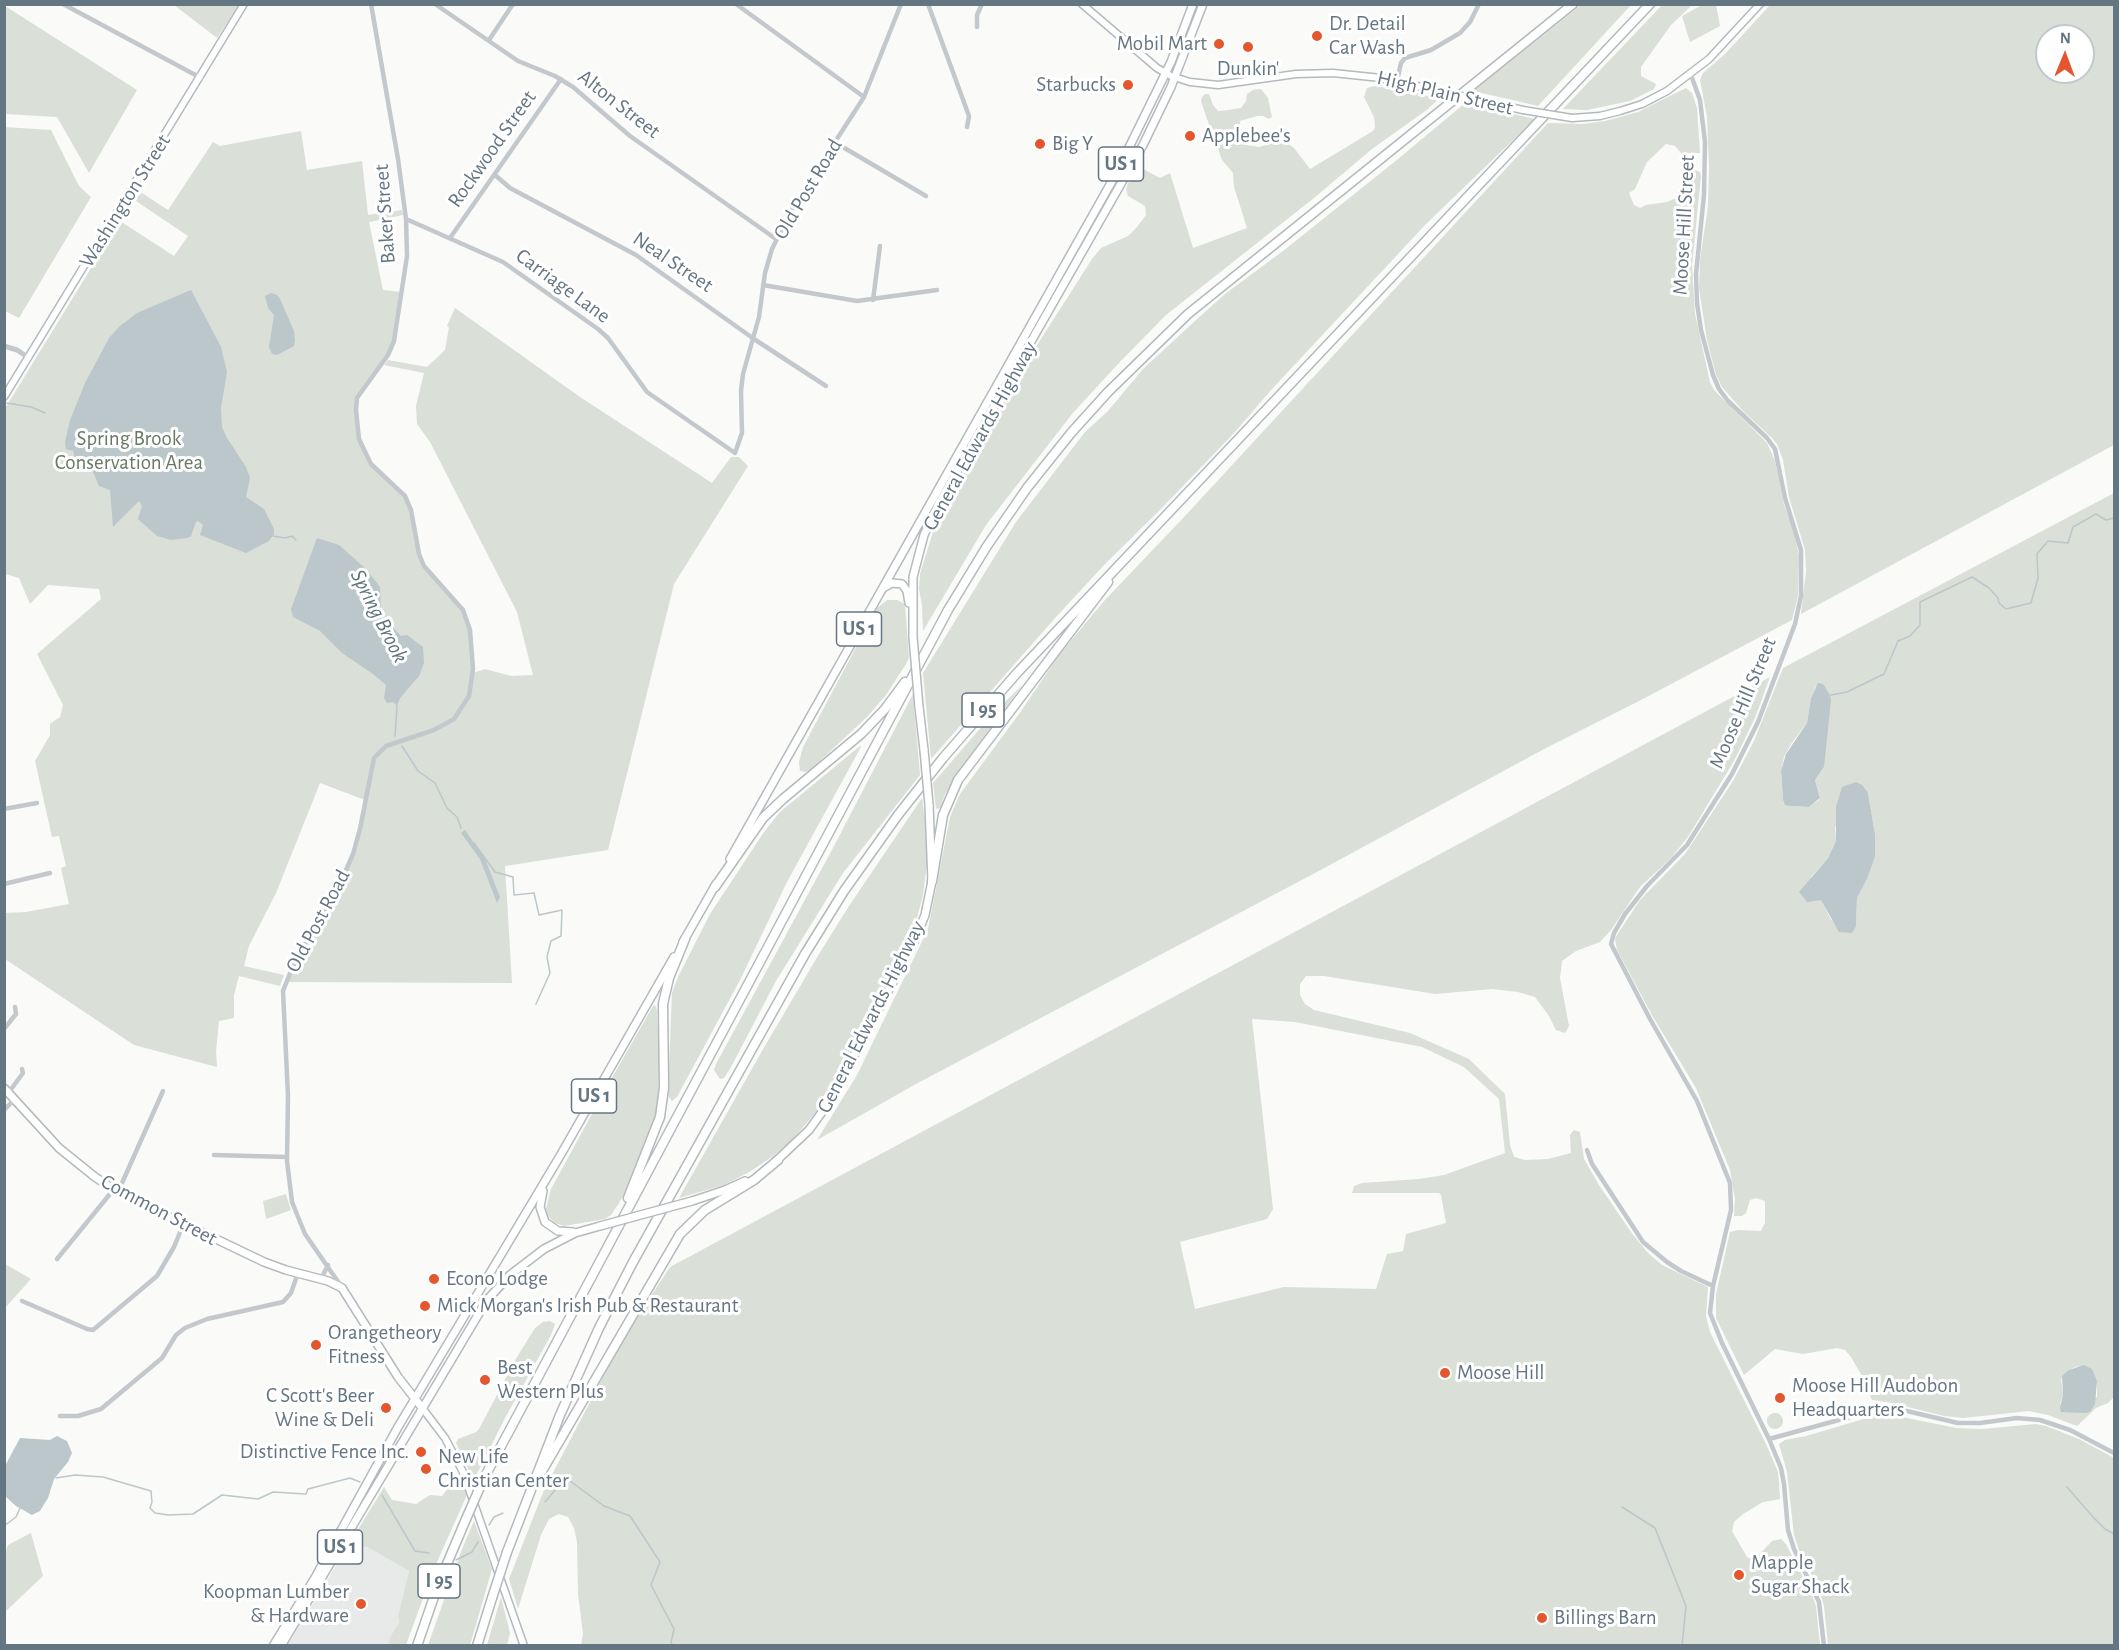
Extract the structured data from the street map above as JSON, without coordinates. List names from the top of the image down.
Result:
{
  "streets": {
    "highway": ["I 95"],
    "main road": [
      "High Plain Street",
      "US 1",
      "Old Post Road",
      "Washington Street",
      "General Edwards Highway",
      "Common Street"
    ],
    "street": [
      "Alton Street",
      "Rockwood Street",
      "Baker Street",
      "Moose Hill Street",
      "Neal Street",
      "Carriage Lane"
    ]
  },
  "crossings": [
    ["High Plain Street", "US 1"],
    ["High Plain Street", "Moose Hill Street"],
    ["High Plain Street", "General Edwards Highway"],
    ["Alton Street", "Rockwood Street"],
    ["Alton Street", "Old Post Road"],
    ["Rockwood Street", "Neal Street"],
    ["Rockwood Street", "Carriage Lane"],
    ["US 1", "General Edwards Highway"],
    ["Old Post Road", "Baker Street"],
    ["Old Post Road", "Neal Street"],
    ["Old Post Road", "Carriage Lane"],
    ["Old Post Road", "General Edwards Highway"],
    ["Old Post Road", "Common Street"],
    ["Baker Street", "Carriage Lane"]
  ],
  "water": ["Spring Brook"],
  "parks": ["Spring Brook Conservation Area"],
  "places": [
    "Dr. Detail Car Wash",
    "Mobil Mart",
    "Dunkin'",
    "Starbucks",
    "Applebee's",
    "Big Y",
    "Econo Lodge",
    "Mick Morgan's Irish Pub & Restaurant",
    "Orangetheory Fitness",
    "Moose Hill",
    "Best Western Plus",
    "Moose Hill Audobon Headquarters",
    "C Scott's Beer Wine & Deli",
    "Distinctive Fence Inc.",
    "New Life Christian Center",
    "Mapple Sugar Shack",
    "Koopman Lumber & Hardware",
    "Billings Barn"
  ],
  "north": "top"
}
